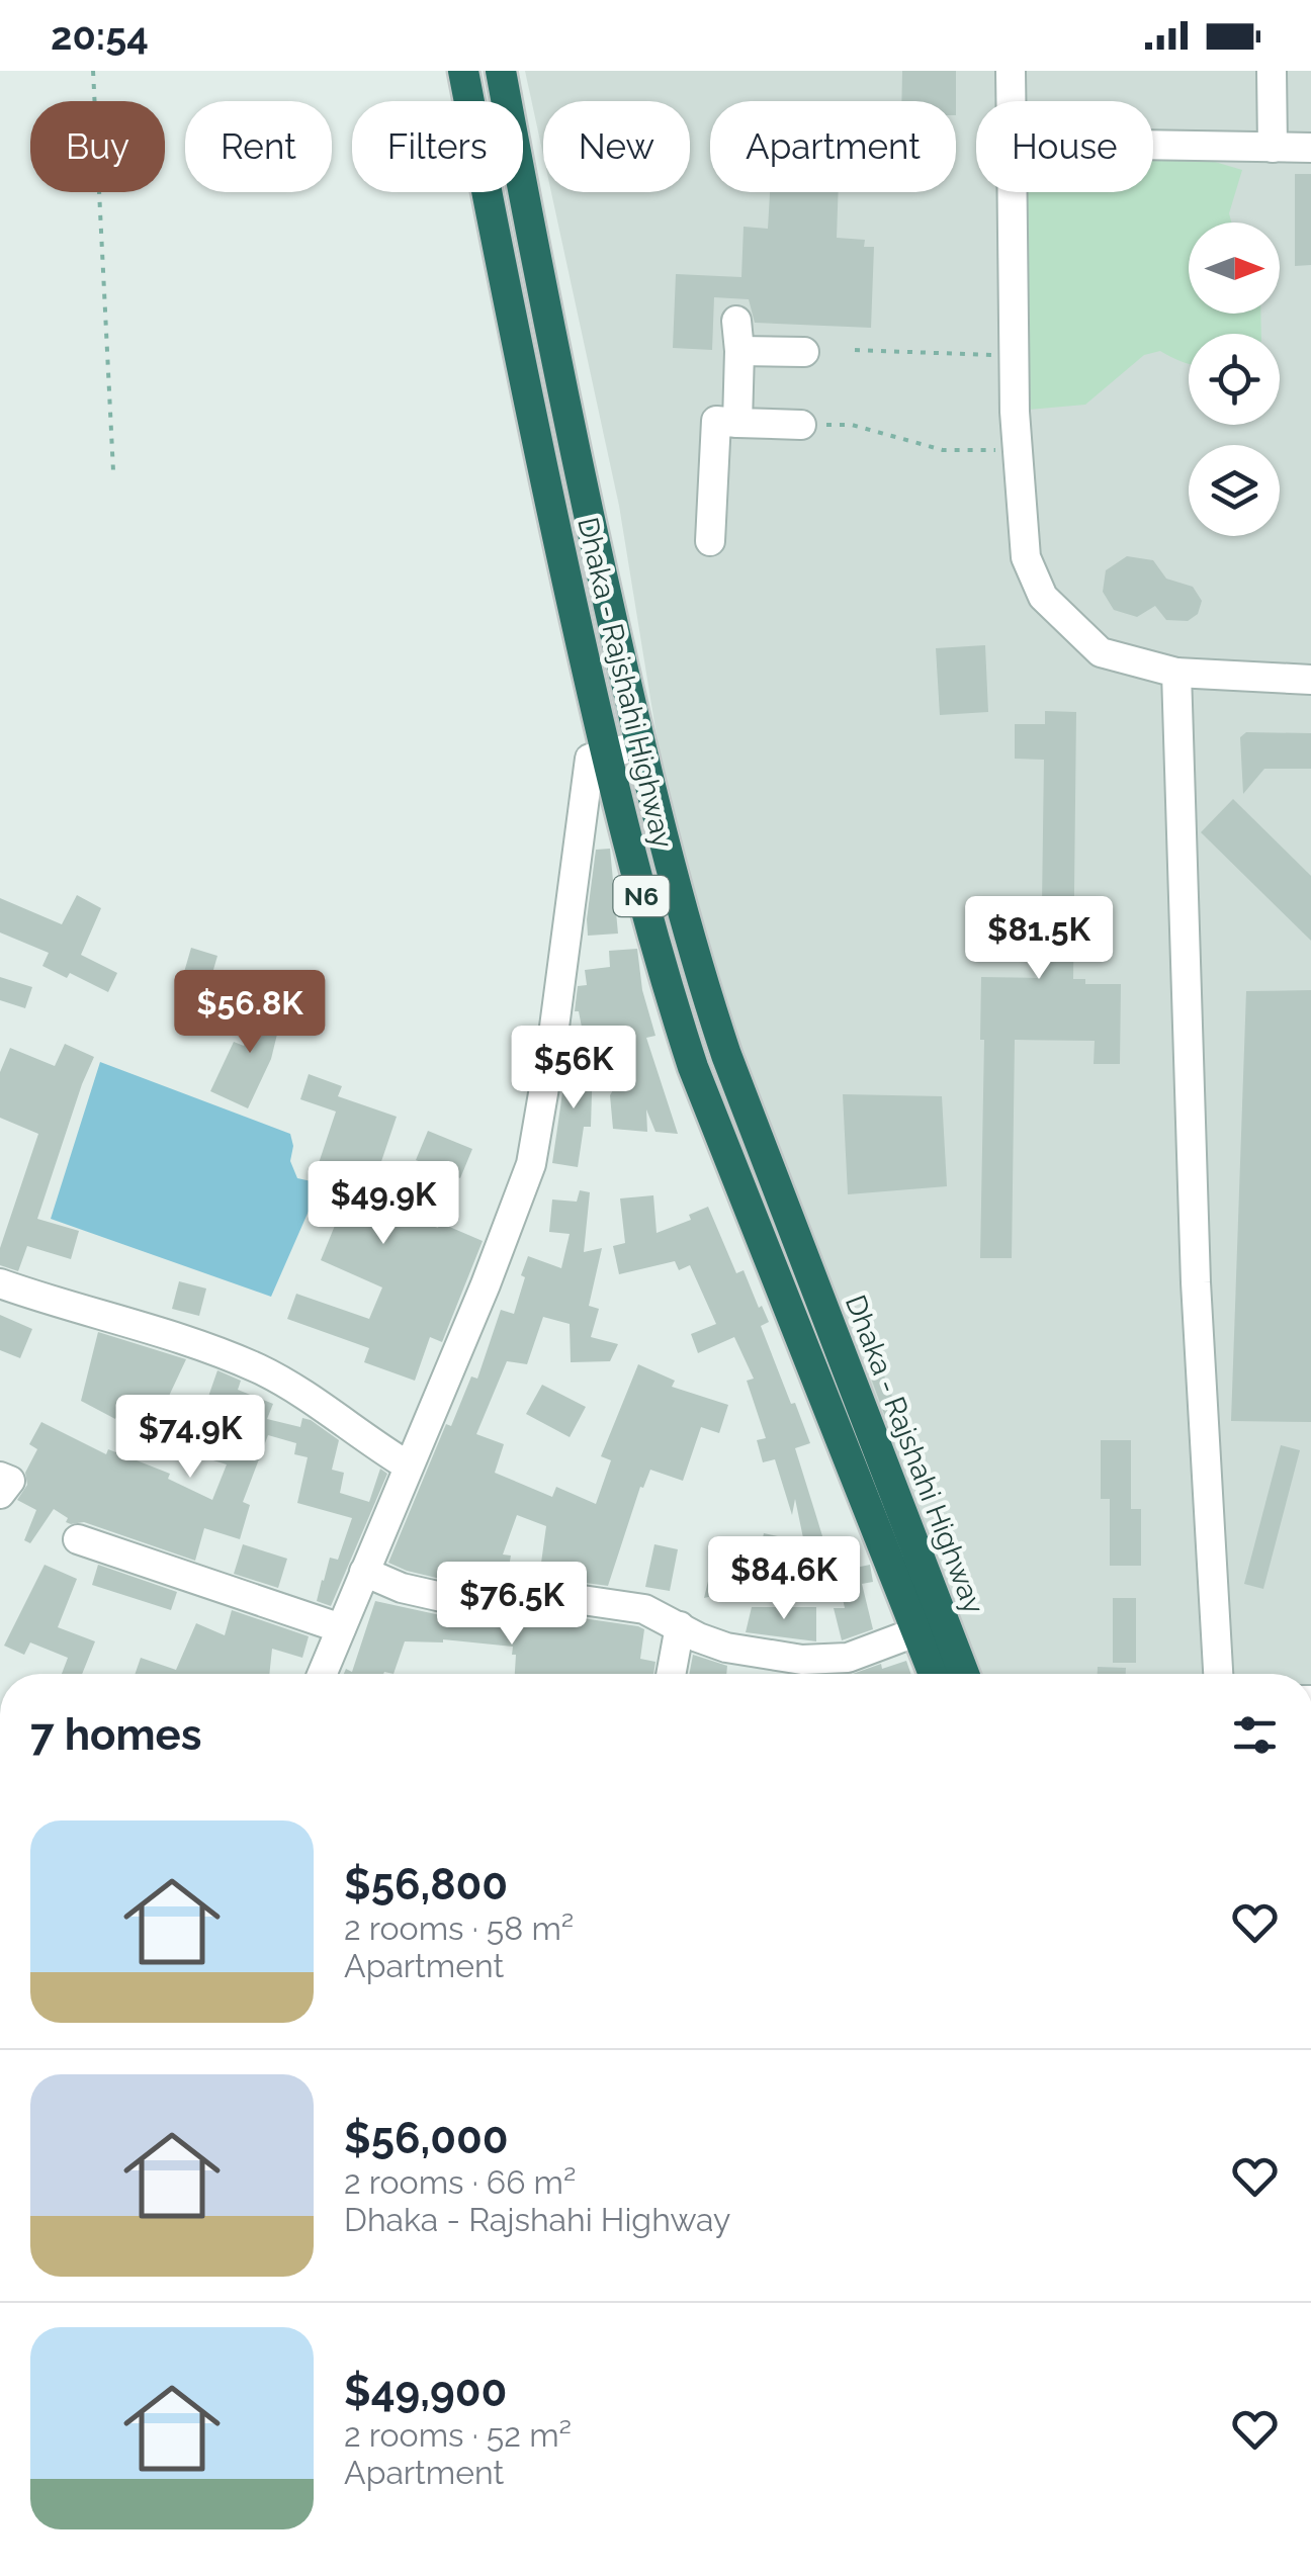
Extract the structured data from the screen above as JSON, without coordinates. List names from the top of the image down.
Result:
{
  "streets": {
    "highway": ["Dhaka - Rajshahi Highway", "N6"]
  },
  "north": "right",
  "page": {
    "status": "20:54",
    "chip": [
      "Buy",
      "Rent",
      "Filters",
      "New",
      "Apartment",
      "House"
    ],
    "price": [
      "$81.5K",
      "$56.8K",
      "$56K",
      "$49.9K",
      "$74.9K",
      "$84.6K",
      "$76.5K"
    ],
    "heading": "7 homes",
    "list": [
      {
        "name": "$56,800",
        "note": "2 rooms · 58 m² · Apartment"
      },
      {
        "name": "$56,000",
        "note": "2 rooms · 66 m² · Dhaka - Rajshahi Highway"
      },
      {
        "name": "$49,900",
        "note": "2 rooms · 52 m² · Apartment"
      }
    ]
  }
}
